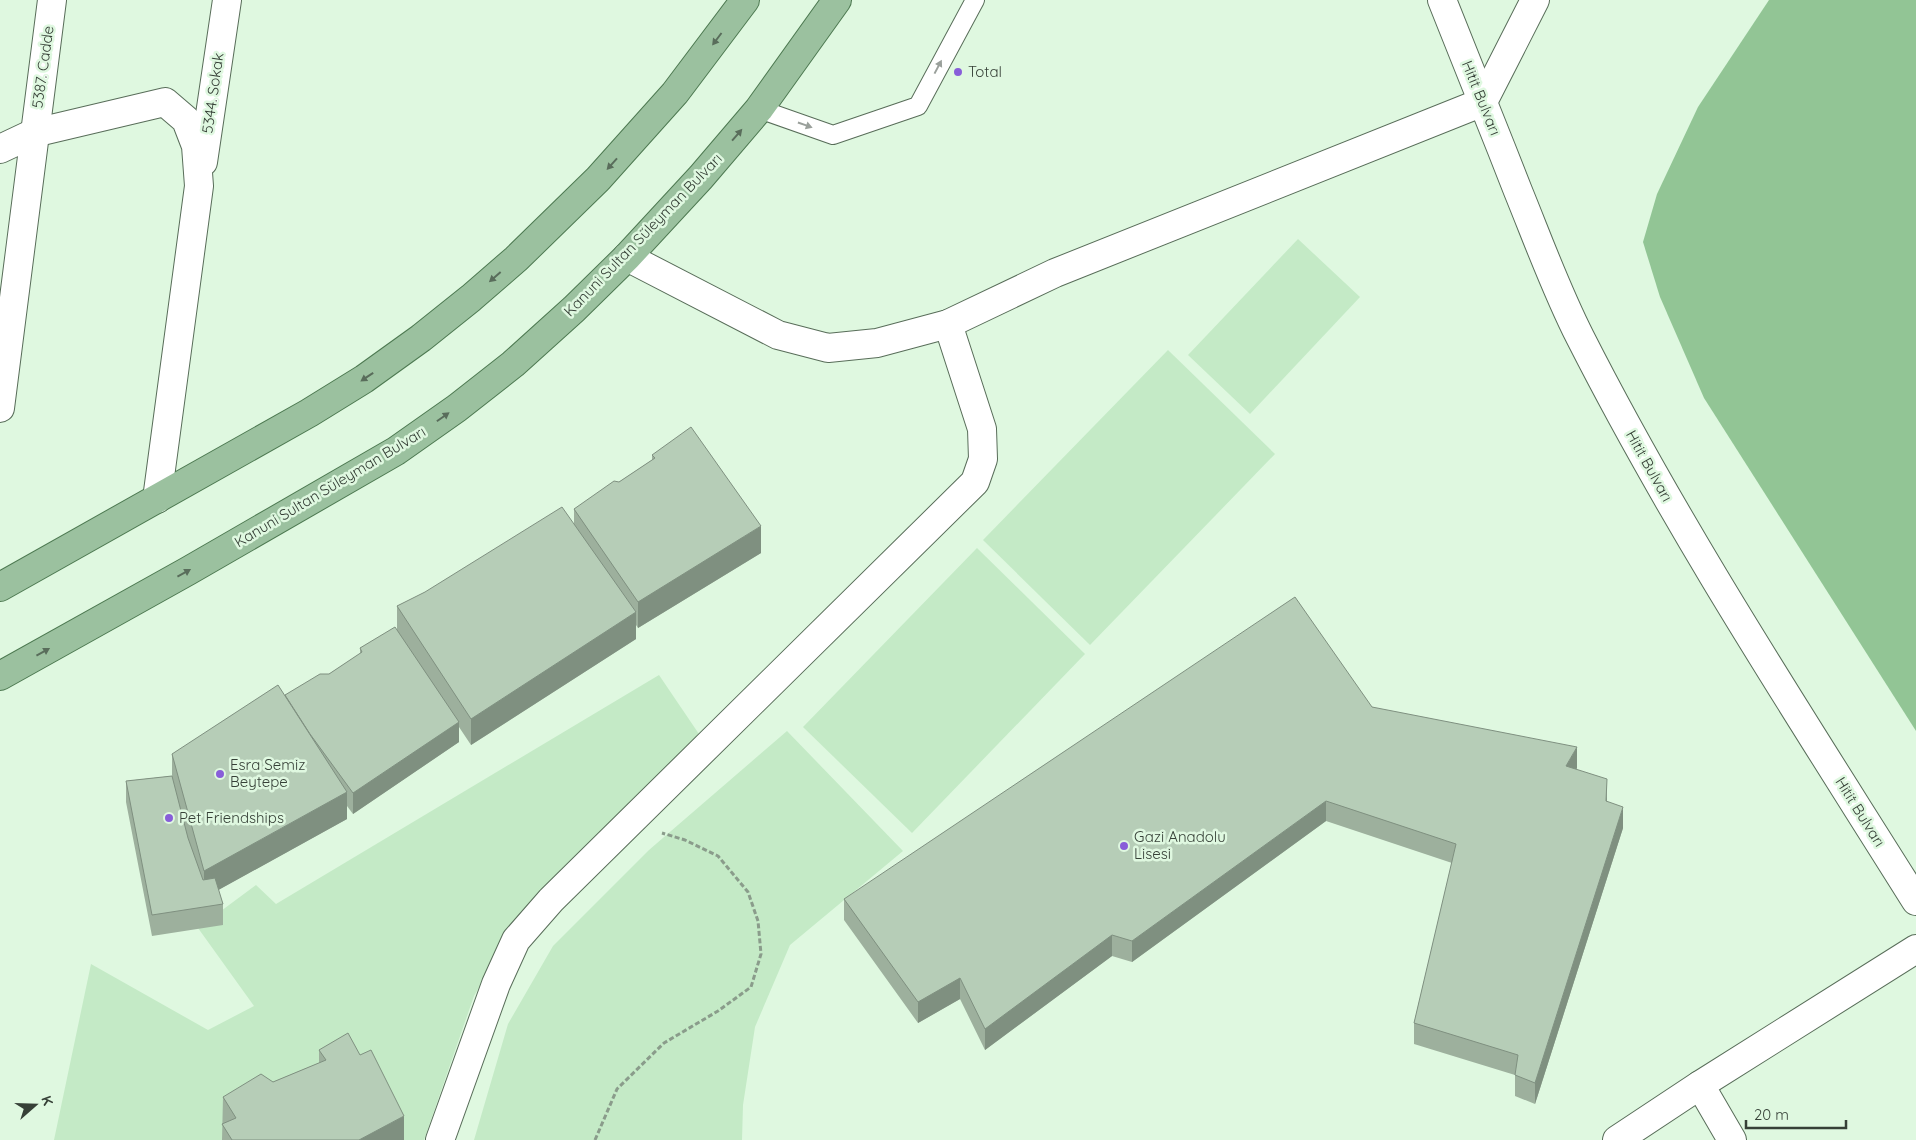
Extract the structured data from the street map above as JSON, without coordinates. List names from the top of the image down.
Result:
{
  "streets": {
    "main road": ["Kanuni Sultan Süleyman Bulvarı"],
    "street": ["5387. Cadde", "5344. Sokak", "Hitit Bulvarı"]
  },
  "places": [
    "Total",
    "Esra Semiz Beytepe",
    "Pet Friendships",
    "Gazi Anadolu Lisesi"
  ],
  "scale_bar": "20 m",
  "north": "right"
}
